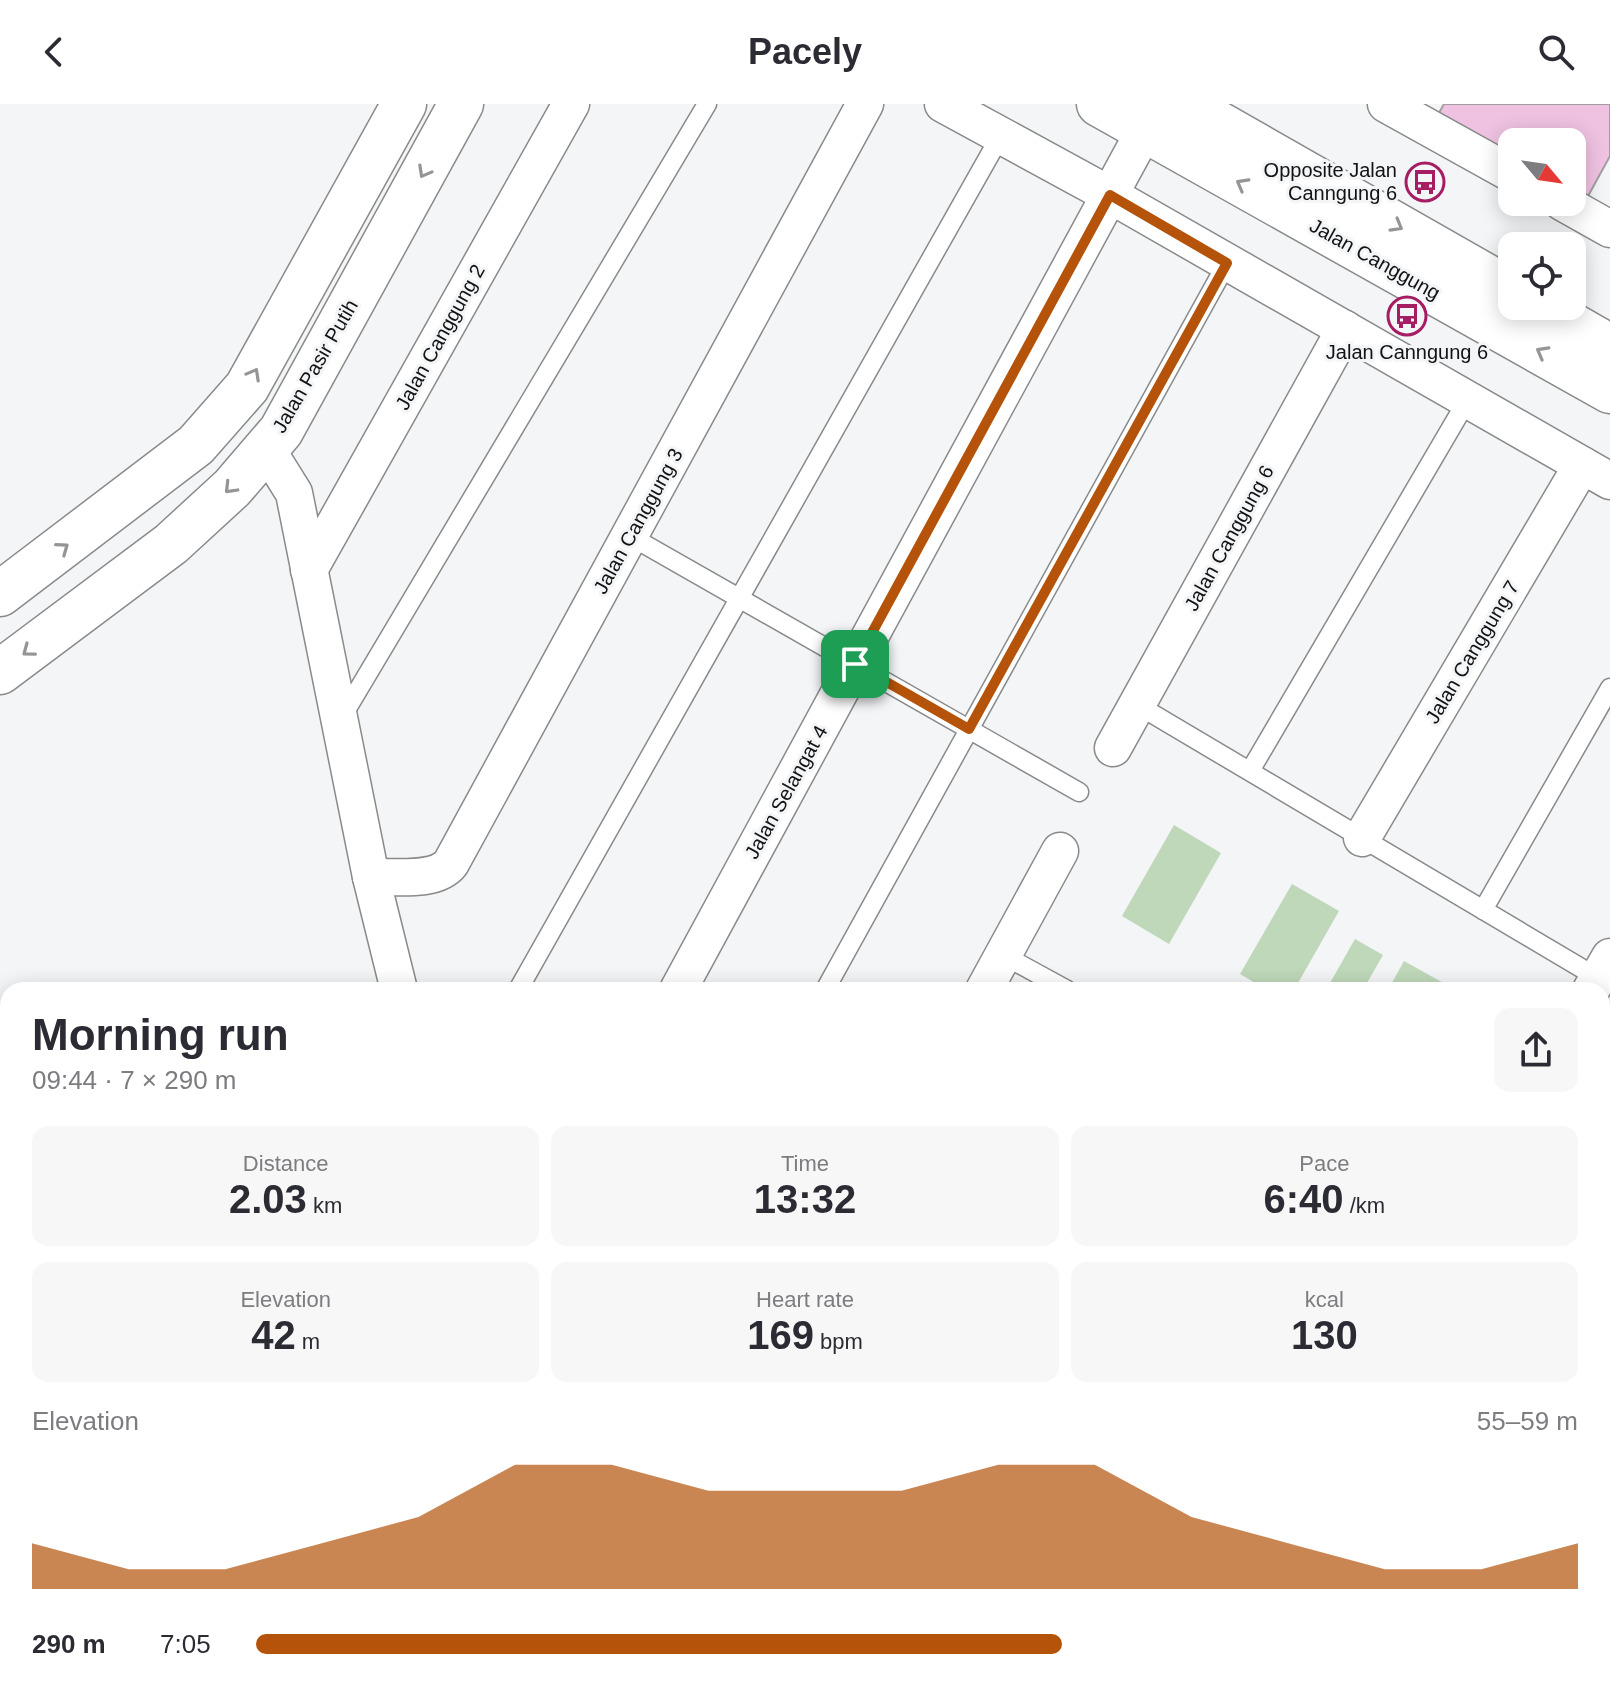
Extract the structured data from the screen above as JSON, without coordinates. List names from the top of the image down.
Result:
{
  "streets": {
    "main road": ["Jalan Canggung", "Jalan Pasir Putih"],
    "street": [
      "Jalan Canggung 2",
      "Jalan Canggung 3",
      "Jalan Canggung 6",
      "Jalan Canggung 7",
      "Jalan Selangat 4"
    ]
  },
  "crossings": [
    ["Jalan Canggung", "Jalan Selangat 4"]
  ],
  "places": {
    "bus stop": ["Opposite Jalan Canngung 6", "Jalan Canngung 6"]
  },
  "north": "bottom right",
  "page": {
    "header": "Pacely",
    "heading": ["Morning run", "09:44 · 7 × 290 m"],
    "stats": [
      ["Distance", "2.03 km"],
      ["Time", "13:32"],
      ["Pace", "6:40 /km"],
      ["Elevation", "42 m"],
      ["Heart rate", "169 bpm"],
      ["kcal", "130"]
    ],
    "chart": ["Elevation", "55–59 m"],
    "list": [
      {
        "name": "290 m",
        "note": "7:05"
      }
    ]
  }
}
